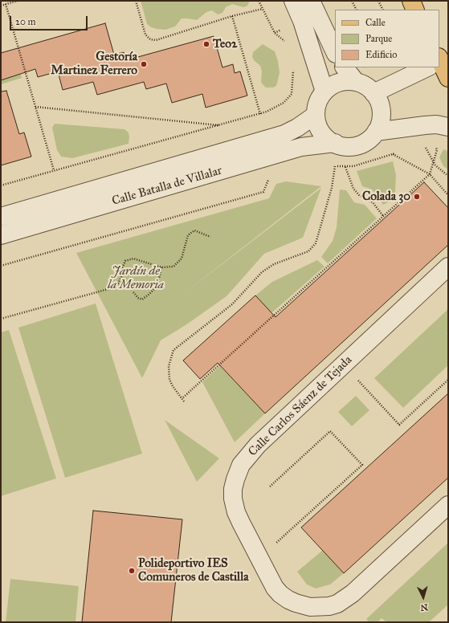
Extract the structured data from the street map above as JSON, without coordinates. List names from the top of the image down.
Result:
{
  "streets": {
    "street": ["Calle Batalla de Villalar", "Calle Carlos Sáenz de Tejada"]
  },
  "parks": ["Jardín de la Memoria"],
  "places": [
    "Teo2",
    "Gestoría Martinez Ferrero",
    "Colada 30",
    "Polideportivo IES Comuneros de Castilla"
  ],
  "legend": ["Calle", "Parque", "Edificio"],
  "scale_bar": "20 m",
  "north": "bottom"
}
